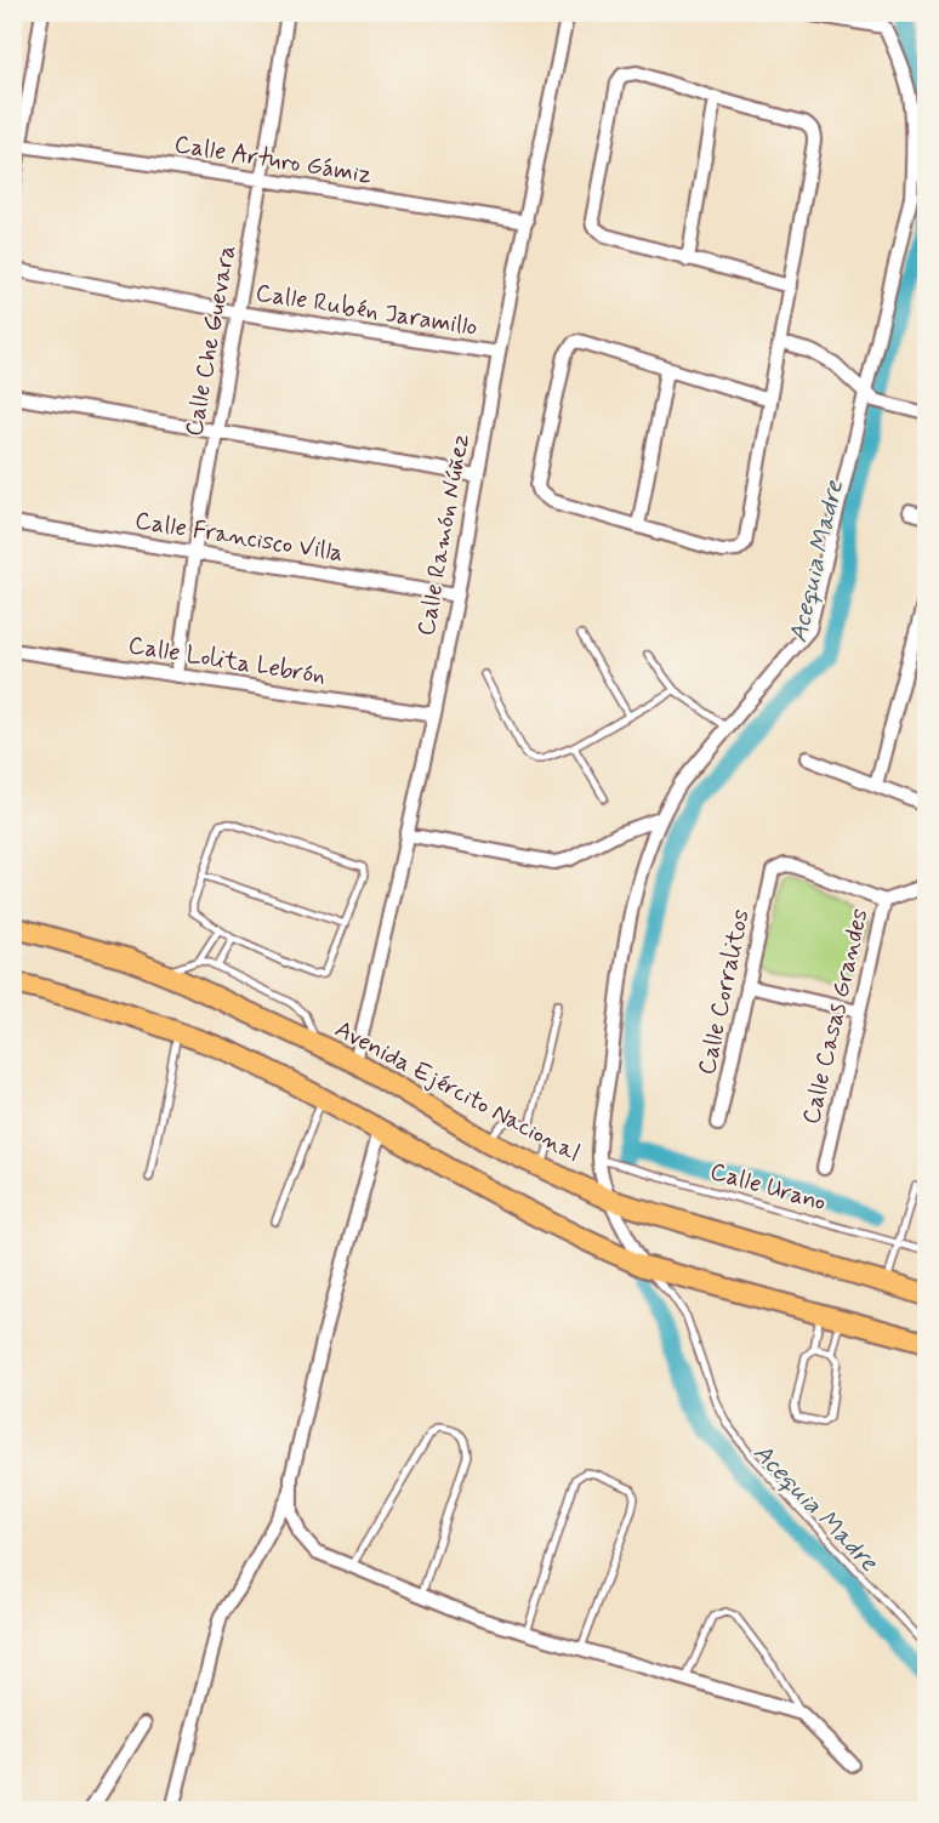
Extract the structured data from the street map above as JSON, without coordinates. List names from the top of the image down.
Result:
{
  "streets": {
    "main road": ["Avenida Ejército Nacional"],
    "street": [
      "Calle Arturo Gámiz",
      "Calle Rubén Jaramillo",
      "Calle Che Guevara",
      "Calle Ramón Núñez",
      "Calle Francisco Villa",
      "Calle Lolita Lebrón",
      "Calle Corralitos",
      "Calle Casas Grandes"
    ],
    "lane": ["Calle Urano"]
  },
  "crossings": [
    ["Calle Arturo Gámiz", "Calle Che Guevara"],
    ["Calle Arturo Gámiz", "Calle Ramón Núñez"],
    ["Calle Rubén Jaramillo", "Calle Che Guevara"],
    ["Calle Rubén Jaramillo", "Calle Ramón Núñez"],
    ["Calle Che Guevara", "Calle Francisco Villa"],
    ["Calle Che Guevara", "Calle Lolita Lebrón"],
    ["Calle Ramón Núñez", "Calle Francisco Villa"],
    ["Calle Ramón Núñez", "Calle Lolita Lebrón"],
    ["Calle Ramón Núñez", "Avenida Ejército Nacional"],
    ["Calle Corralitos", "Calle Casas Grandes"]
  ],
  "water": ["Acequia Madre"]
}
